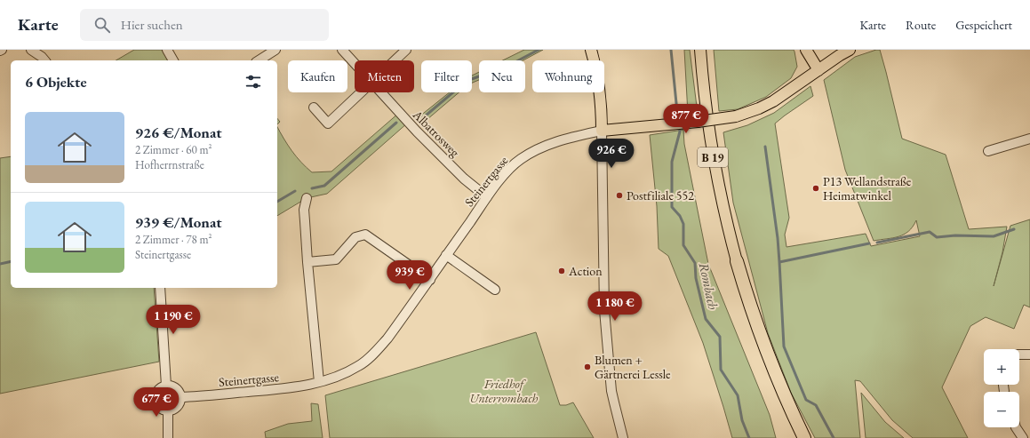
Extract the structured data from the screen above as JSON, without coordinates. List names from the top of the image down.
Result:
{
  "streets": {
    "highway": ["B 19"],
    "street": ["Albatrosweg", "Steinertgasse"]
  },
  "crossings": [
    ["Albatrosweg", "Steinertgasse"]
  ],
  "water": ["Rombach"],
  "parks": ["Friedhof Unterrombach"],
  "places": [
    "P13 Wellandstraße Heimatwinkel",
    "Postfiliale 552",
    "Action",
    "Blumen + Gärtnerei Lessle"
  ],
  "page": {
    "header": "Karte",
    "search": "Hier suchen",
    "nav": ["Karte", "Route", "Gespeichert"],
    "chip": [
      "Kaufen",
      "Mieten",
      "Filter",
      "Neu",
      "Wohnung"
    ],
    "heading": "6 Objekte",
    "list": [
      {
        "name": "926 €/Monat",
        "note": "2 Zimmer · 60 m² · Hofherrnstraße"
      },
      {
        "name": "939 €/Monat",
        "note": "2 Zimmer · 78 m² · Steinertgasse"
      }
    ],
    "price": [
      "877 €",
      "926 €",
      "939 €",
      "1 180 €",
      "1 190 €",
      "677 €"
    ],
    "map_buttons": ["+", "−"]
  }
}
